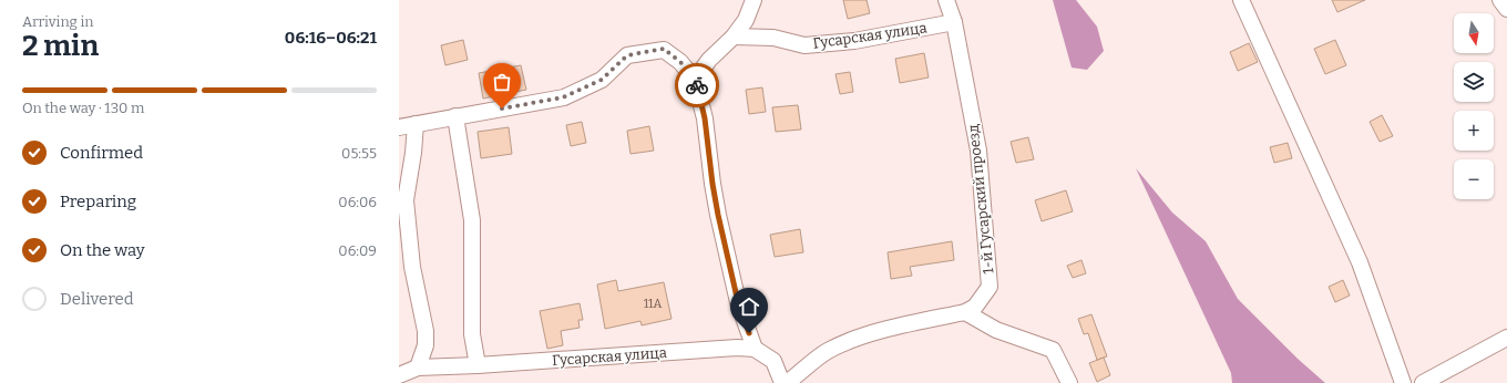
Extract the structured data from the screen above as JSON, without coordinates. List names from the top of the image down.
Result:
{
  "streets": {
    "street": ["Гусарская улица", "1-й Гусарский проезд"]
  },
  "crossings": [
    ["Гусарская улица", "1-й Гусарский проезд"]
  ],
  "house_numbers": ["11А"],
  "north": "bottom",
  "page": {
    "heading": ["2 min", "Arriving in", "06:16–06:21"],
    "map_buttons": ["+", "−"],
    "bar": "On the way · 130 m",
    "list": [
      ["Confirmed", "05:55"],
      ["Preparing", "06:06"],
      ["On the way", "06:09"],
      "Delivered"
    ]
  }
}
